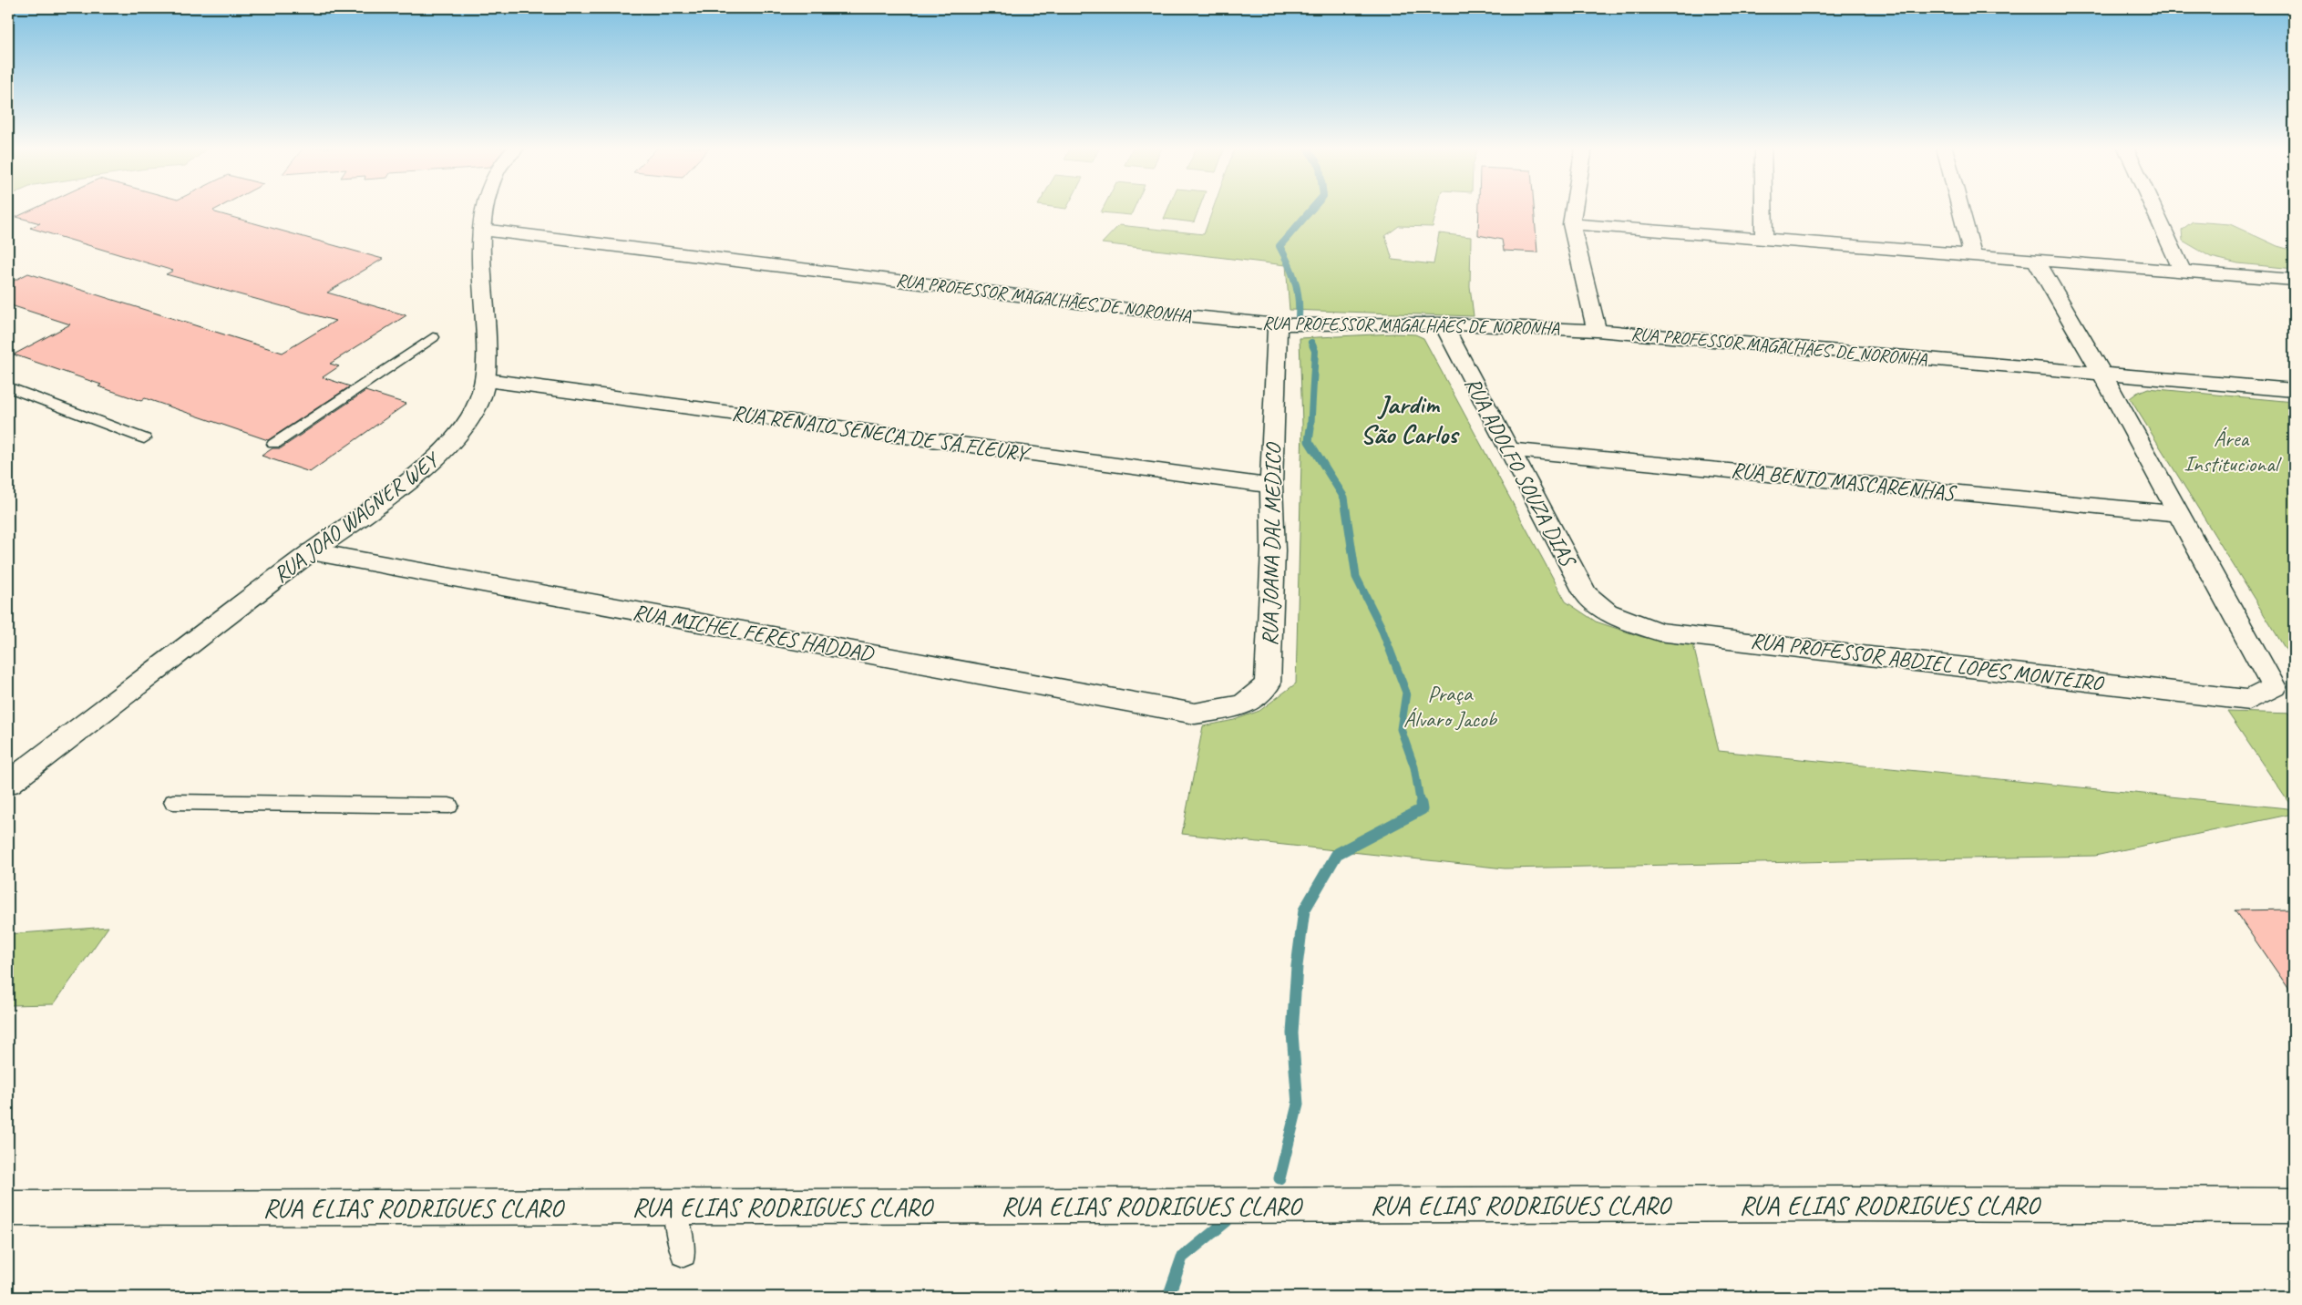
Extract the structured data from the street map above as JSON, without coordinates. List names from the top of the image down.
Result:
{
  "streets": {
    "street": [
      "RUA PROFESSOR MAGALHÃES DE NORONHA",
      "RUA RENATO SENECA DE SÁ FLEURY",
      "RUA ADOLFO SOUZA DIAS",
      "RUA BENTO MASCARENHAS",
      "RUA JOÃO WAGNER WEY",
      "RUA JOANA DAL MEDICO",
      "RUA MICHEL FERES HADDAD",
      "RUA PROFESSOR ABDIEL LOPES MONTEIRO",
      "RUA ELIAS RODRIGUES CLARO"
    ]
  },
  "crossings": [
    ["RUA PROFESSOR MAGALHÃES DE NORONHA", "RUA ADOLFO SOUZA DIAS"],
    ["RUA PROFESSOR MAGALHÃES DE NORONHA", "RUA JOÃO WAGNER WEY"],
    ["RUA PROFESSOR MAGALHÃES DE NORONHA", "RUA JOANA DAL MEDICO"],
    ["RUA RENATO SENECA DE SÁ FLEURY", "RUA JOÃO WAGNER WEY"],
    ["RUA RENATO SENECA DE SÁ FLEURY", "RUA JOANA DAL MEDICO"],
    ["RUA ADOLFO SOUZA DIAS", "RUA BENTO MASCARENHAS"],
    ["RUA ADOLFO SOUZA DIAS", "RUA PROFESSOR ABDIEL LOPES MONTEIRO"],
    ["RUA BENTO MASCARENHAS", "RUA PROFESSOR ABDIEL LOPES MONTEIRO"],
    ["RUA JOÃO WAGNER WEY", "RUA MICHEL FERES HADDAD"],
    ["RUA JOANA DAL MEDICO", "RUA MICHEL FERES HADDAD"]
  ],
  "districts": ["Jardim São Carlos"],
  "parks": ["Área Institucional", "Praça Álvaro Jacob"]
}
